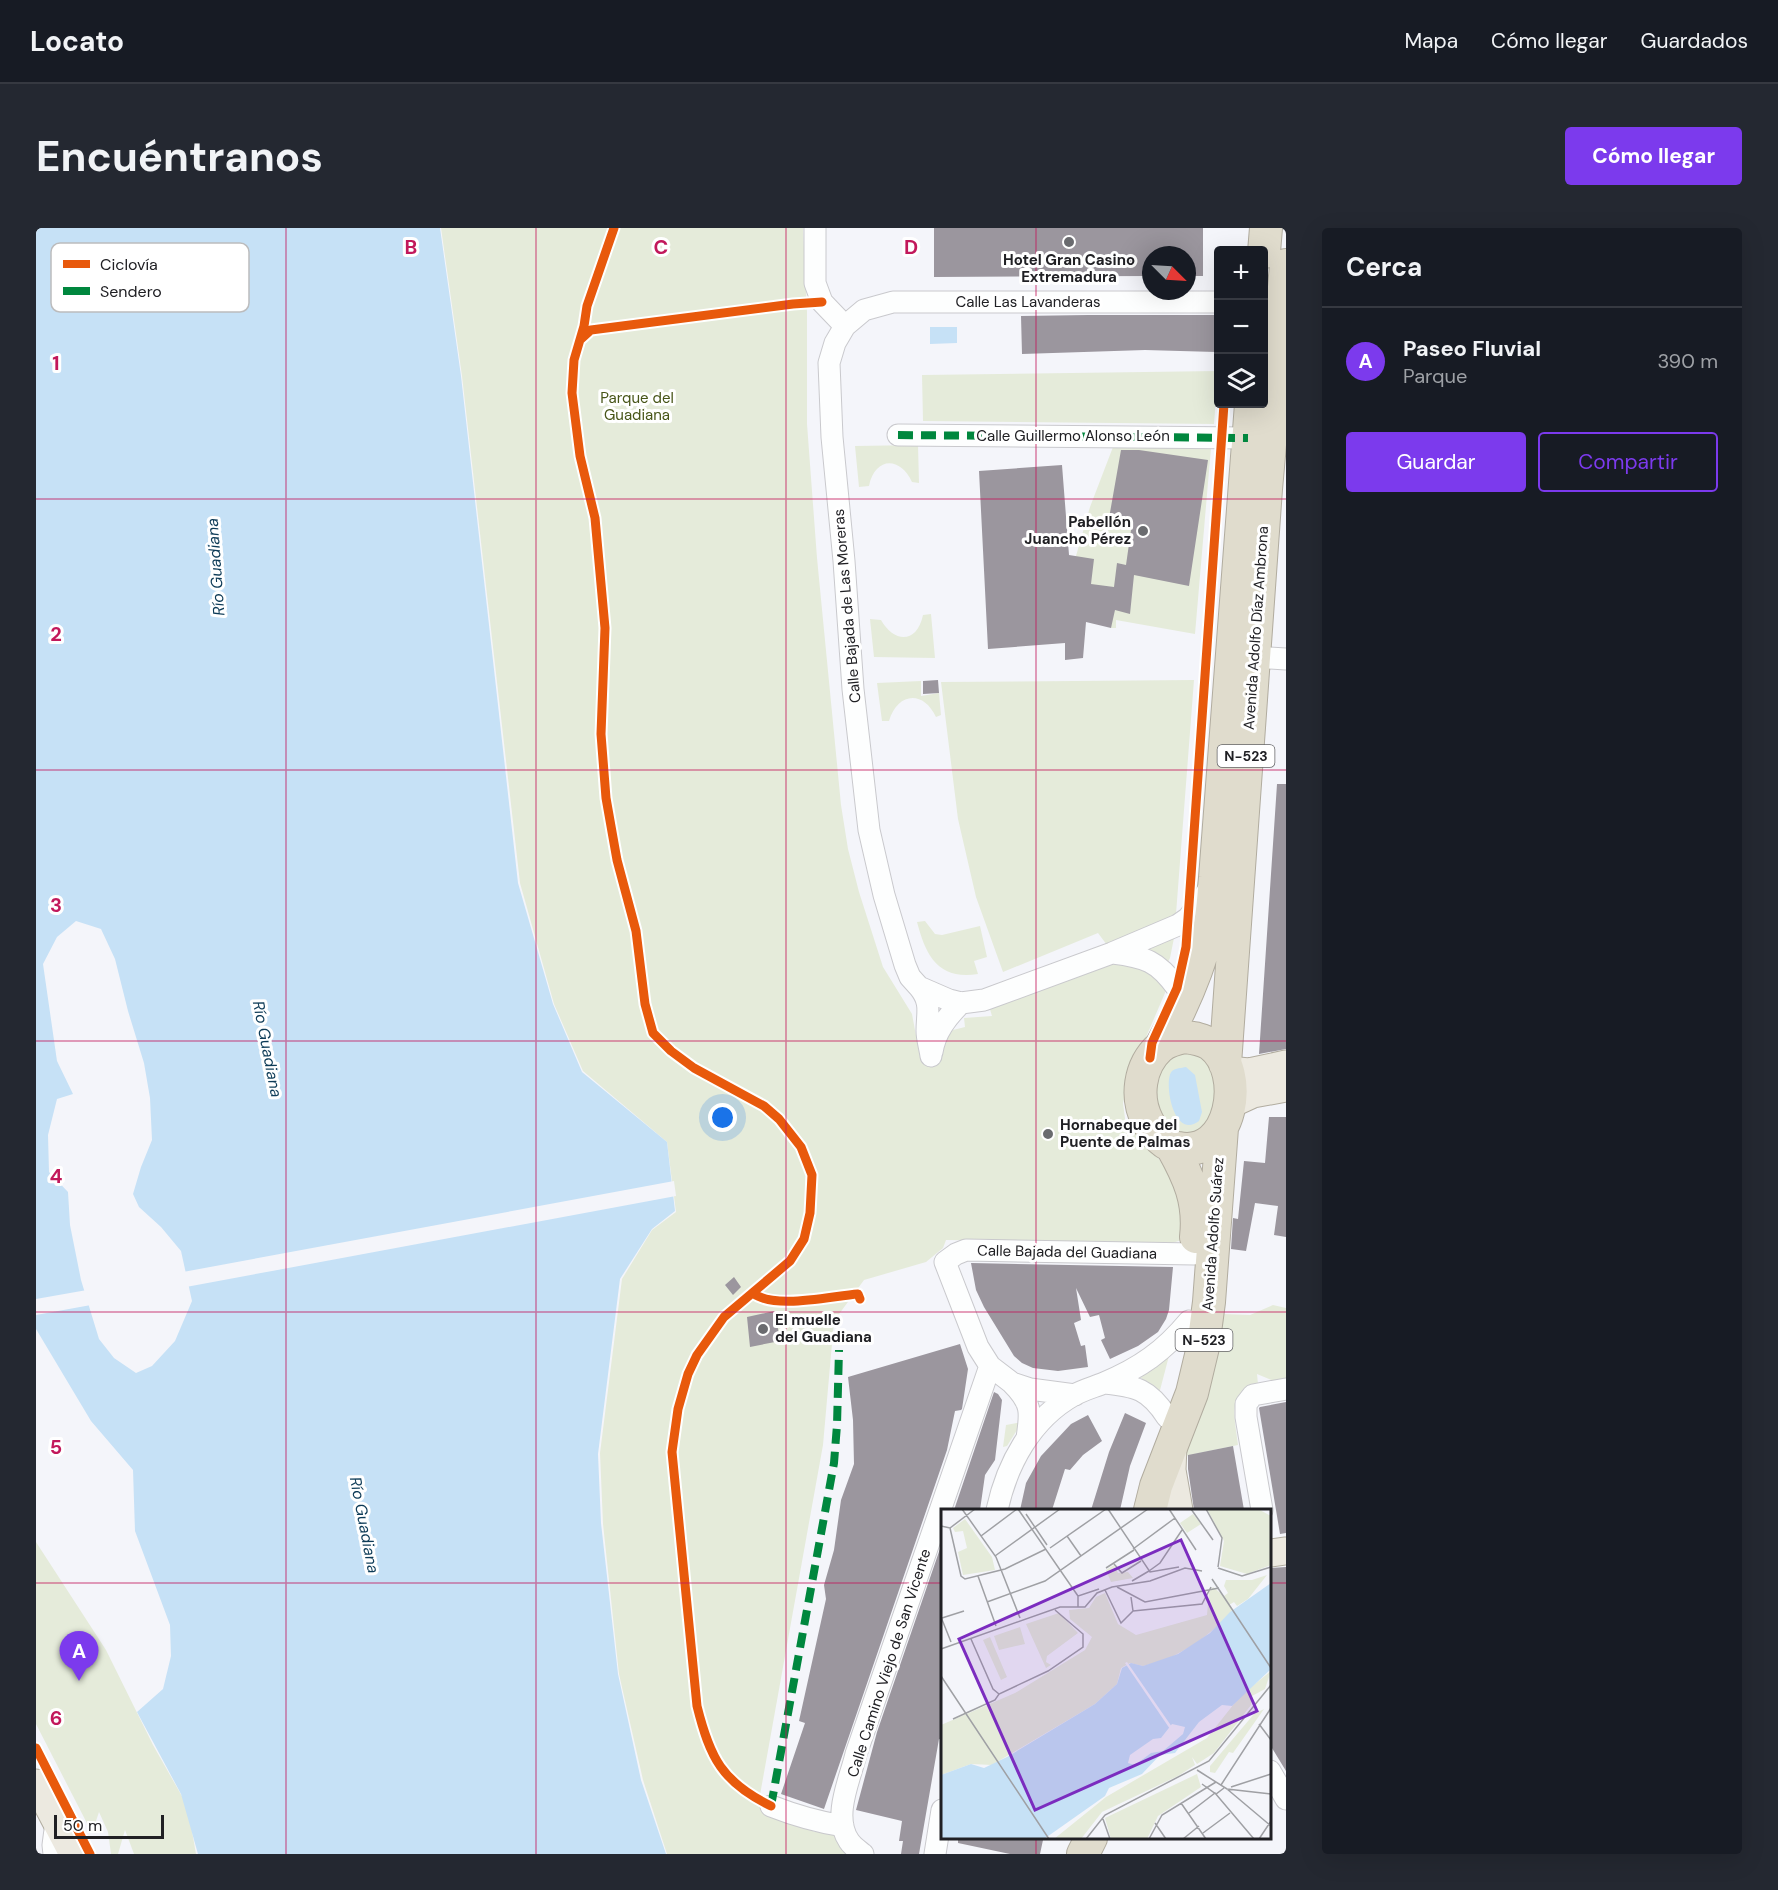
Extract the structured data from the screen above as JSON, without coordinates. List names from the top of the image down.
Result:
{
  "streets": {
    "highway": ["Avenida Adolfo Díaz Ambrona", "N-523", "Avenida Adolfo Suárez"],
    "street": [
      "Calle Las Lavanderas",
      "Calle Guillermo Alonso León",
      "Calle Bajada de Las Moreras",
      "Calle Bajada del Guadiana",
      "Calle Camino Viejo de San Vicente"
    ]
  },
  "crossings": [
    ["Calle Las Lavanderas", "Calle Bajada de Las Moreras"],
    ["Calle Guillermo Alonso León", "Avenida Adolfo Díaz Ambrona"],
    ["Avenida Adolfo Díaz Ambrona", "N-523"],
    ["Avenida Adolfo Díaz Ambrona", "Avenida Adolfo Suárez"],
    ["N-523", "Avenida Adolfo Suárez"],
    ["Avenida Adolfo Suárez", "Calle Bajada del Guadiana"],
    ["Calle Bajada del Guadiana", "Calle Camino Viejo de San Vicente"]
  ],
  "water": ["Río Guadiana"],
  "parks": ["Parque del Guadiana"],
  "places": [
    "Hotel Gran Casino Extremadura",
    "Pabellón Juancho Pérez",
    "Hornabeque del Puente de Palmas",
    "El muelle del Guadiana"
  ],
  "legend": ["Ciclovía", "Sendero"],
  "scale_bar": "50 m",
  "north": "bottom right",
  "page": {
    "header": "Locato",
    "nav": ["Mapa", "Cómo llegar", "Guardados"],
    "buttons": [
      "Cómo llegar",
      ["Guardar", "Compartir"]
    ],
    "title": "Encuéntranos",
    "heading": "Cerca",
    "map_buttons": ["+", "−"],
    "list": [
      {
        "mark": "A",
        "name": "Paseo Fluvial",
        "note": "Parque",
        "value": "390 m"
      }
    ],
    "pins": "A",
    "scale": "50 m"
  },
  "grid": {
    "columns": ["B", "C", "D"],
    "rows": [
      "1",
      "2",
      "3",
      "4",
      "5",
      "6"
    ]
  }
}
